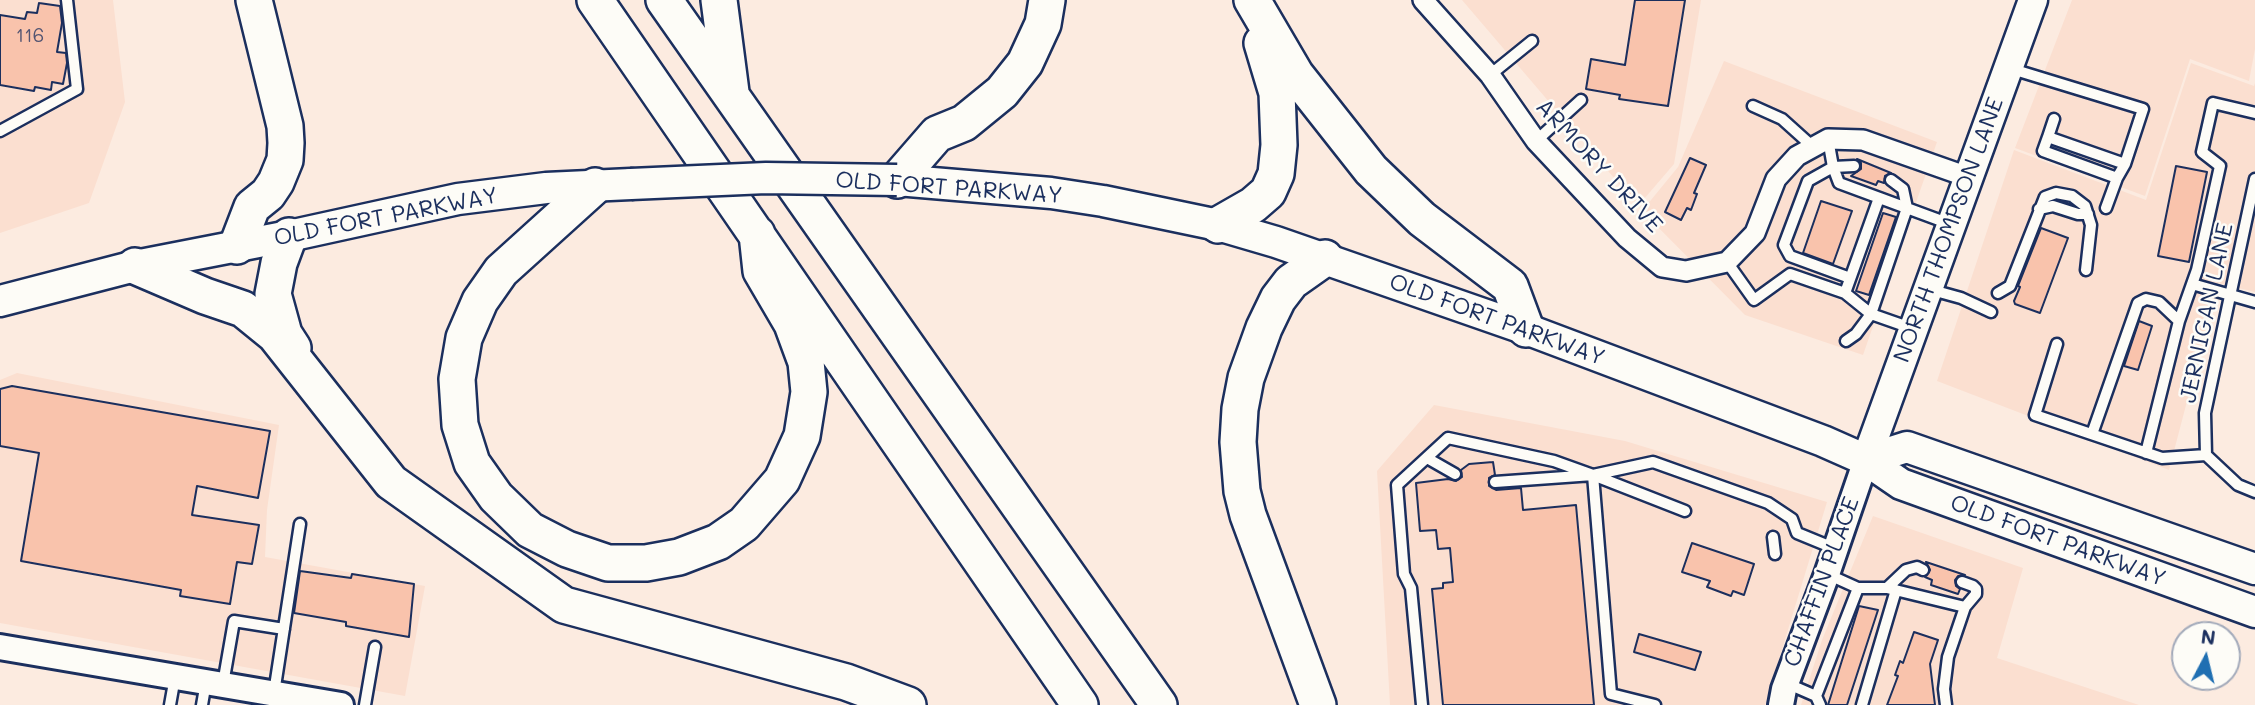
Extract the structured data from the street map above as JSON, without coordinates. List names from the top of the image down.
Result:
{
  "streets": {
    "main road": ["OLD FORT PARKWAY", "NORTH THOMPSON LANE"],
    "street": ["ARMORY DRIVE", "CHAFFIN PLACE"],
    "lane": ["JERNIGAN LANE"]
  },
  "crossings": [
    ["OLD FORT PARKWAY", "NORTH THOMPSON LANE"],
    ["OLD FORT PARKWAY", "CHAFFIN PLACE"],
    ["NORTH THOMPSON LANE", "CHAFFIN PLACE"]
  ],
  "house_numbers": ["116"],
  "north": "top"
}
